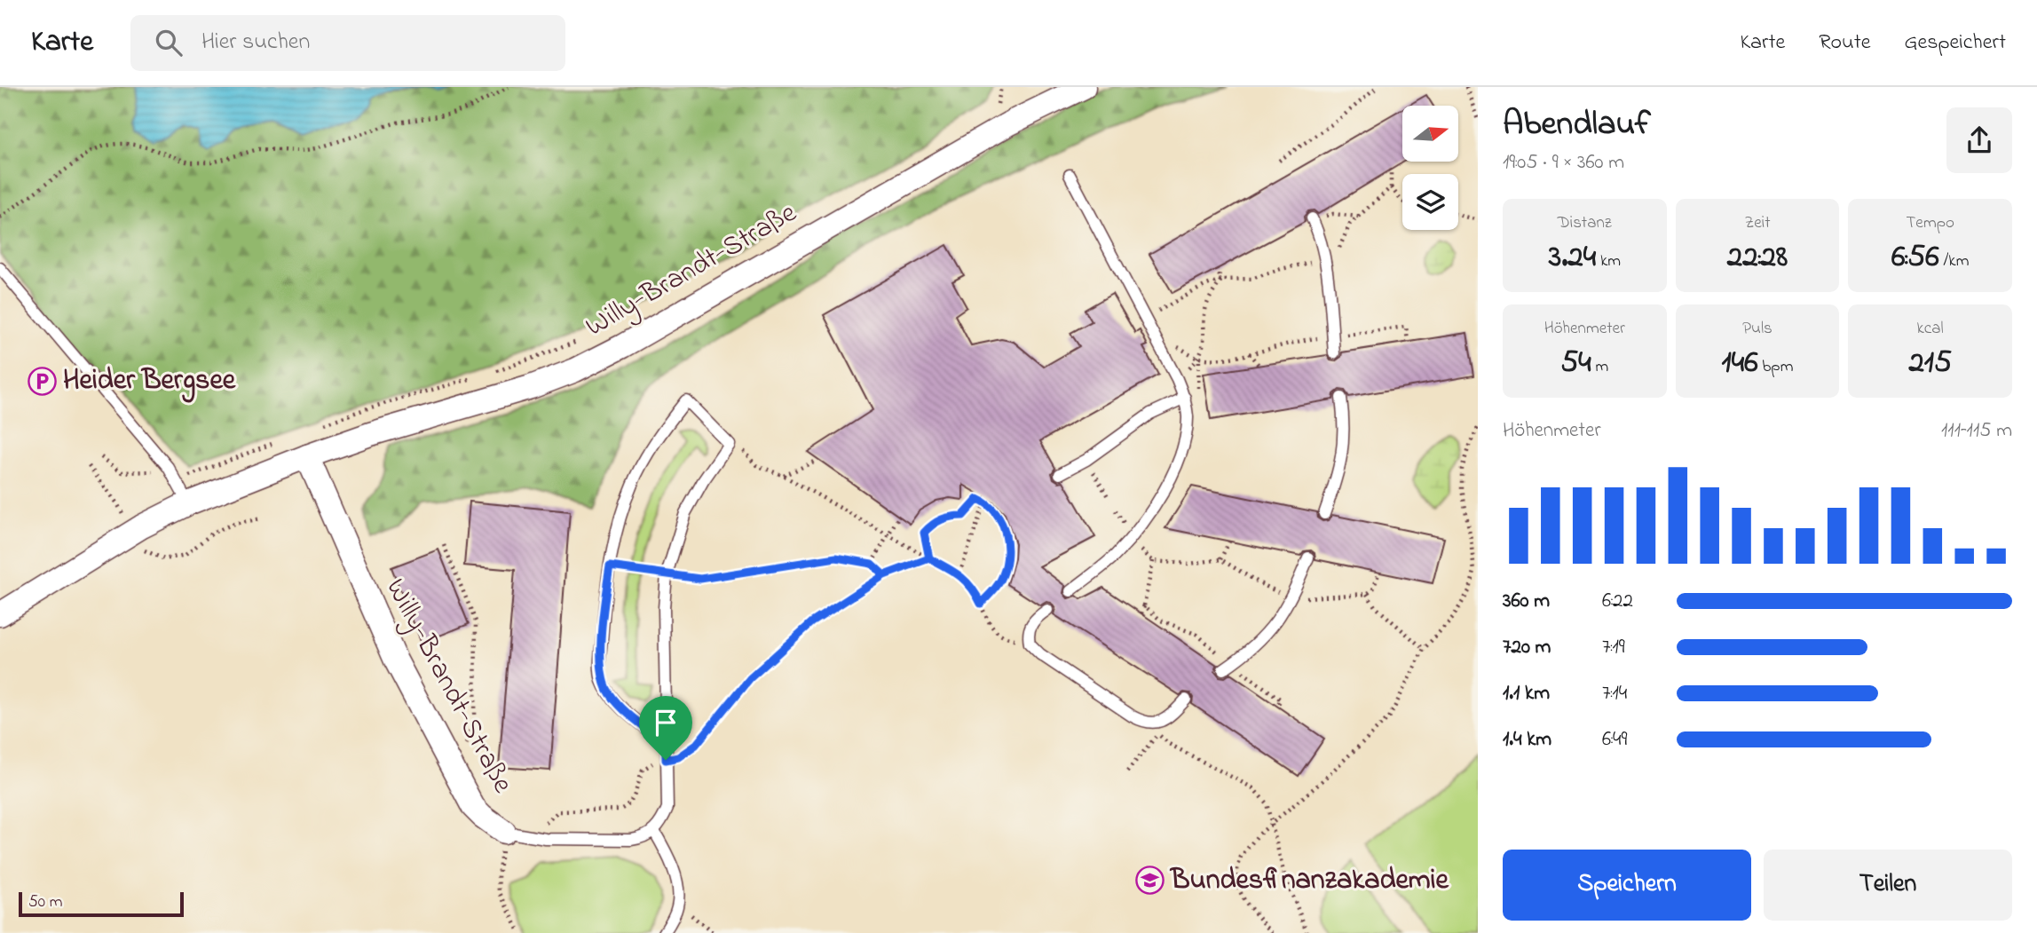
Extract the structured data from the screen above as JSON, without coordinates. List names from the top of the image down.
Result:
{
  "streets": {
    "street": ["Willy-Brandt-Straße"]
  },
  "places": {
    "parking": ["Heider Bergsee"],
    "school or university": ["Bundesfinanzakademie"]
  },
  "scale_bar": "50 m",
  "north": "right",
  "page": {
    "header": "Karte",
    "search": "Hier suchen",
    "nav": ["Karte", "Route", "Gespeichert"],
    "heading": ["Abendlauf", "19:05 · 9 × 360 m"],
    "stats": [
      ["Distanz", "3.24 km"],
      ["Zeit", "22:28"],
      ["Tempo", "6:56 /km"],
      ["Höhenmeter", "54 m"],
      ["Puls", "146 bpm"],
      ["kcal", "215"]
    ],
    "chart": ["Höhenmeter", "111–115 m"],
    "list": [
      {
        "name": "360 m",
        "note": "6:22"
      },
      {
        "name": "720 m",
        "note": "7:19"
      },
      {
        "name": "1.1 km",
        "note": "7:14"
      },
      {
        "name": "1.4 km",
        "note": "6:49"
      }
    ],
    "buttons": ["Speichern", "Teilen"],
    "scale": "50 m"
  }
}
